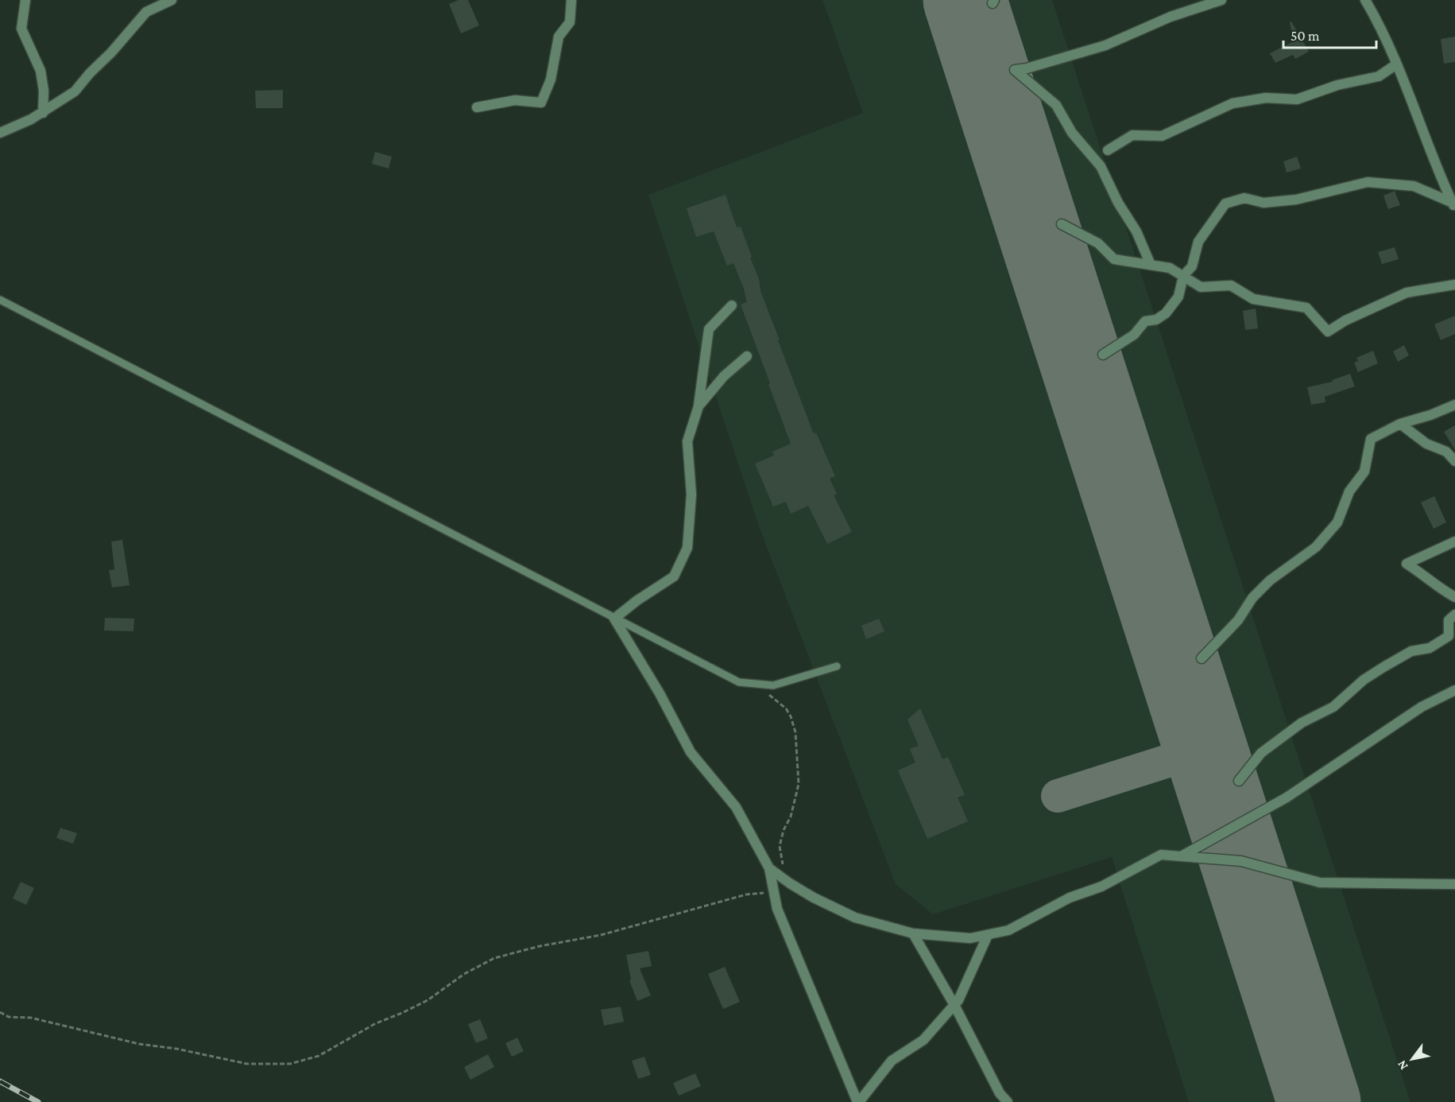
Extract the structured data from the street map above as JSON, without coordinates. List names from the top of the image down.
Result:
{
  "scale_bar": "50 m",
  "north": "bottom left"
}
